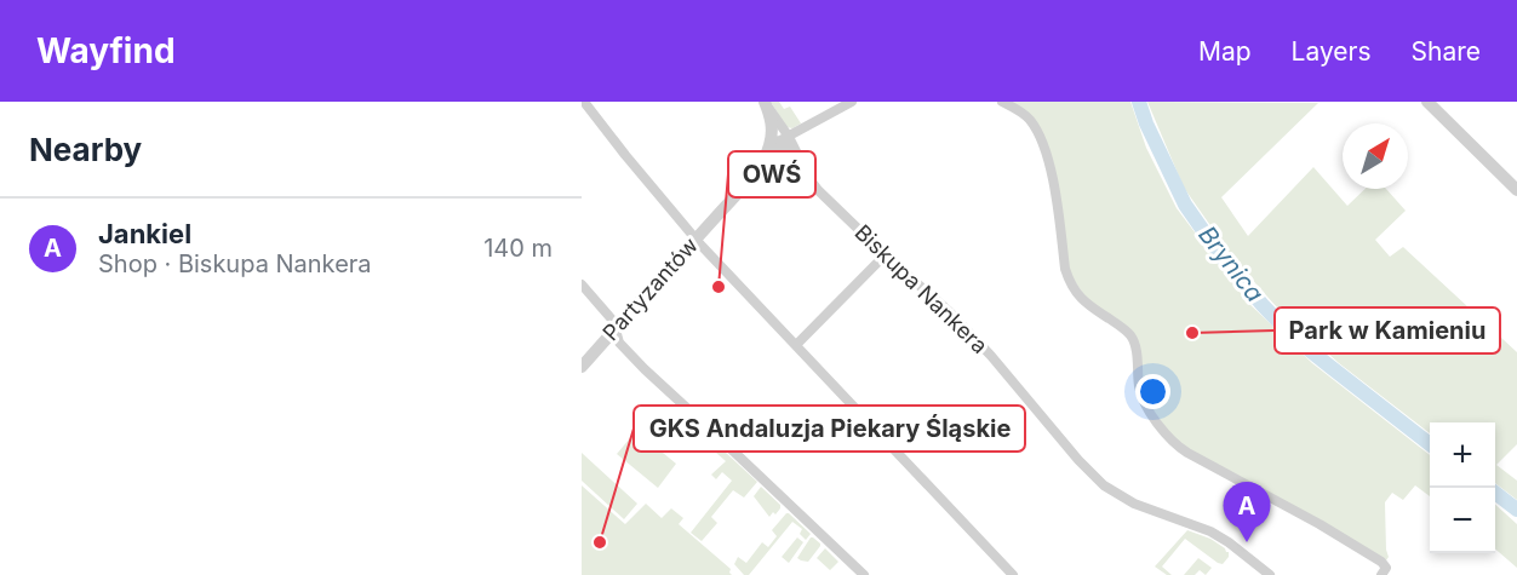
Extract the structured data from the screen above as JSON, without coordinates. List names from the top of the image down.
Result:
{
  "streets": {
    "street": ["Partyzantów", "Biskupa Nankera"]
  },
  "crossings": [
    ["Partyzantów", "Biskupa Nankera"]
  ],
  "water": ["Brynica"],
  "places": ["OWŚ", "Park w Kamieniu", "GKS Andaluzja Piekary Śląskie"],
  "north": "top right",
  "page": {
    "header": "Wayfind",
    "nav": ["Map", "Layers", "Share"],
    "heading": "Nearby",
    "list": [
      {
        "mark": "A",
        "name": "Jankiel",
        "note": "Shop · Biskupa Nankera",
        "value": "140 m"
      }
    ],
    "map_buttons": ["+", "−"],
    "pins": "A"
  }
}
